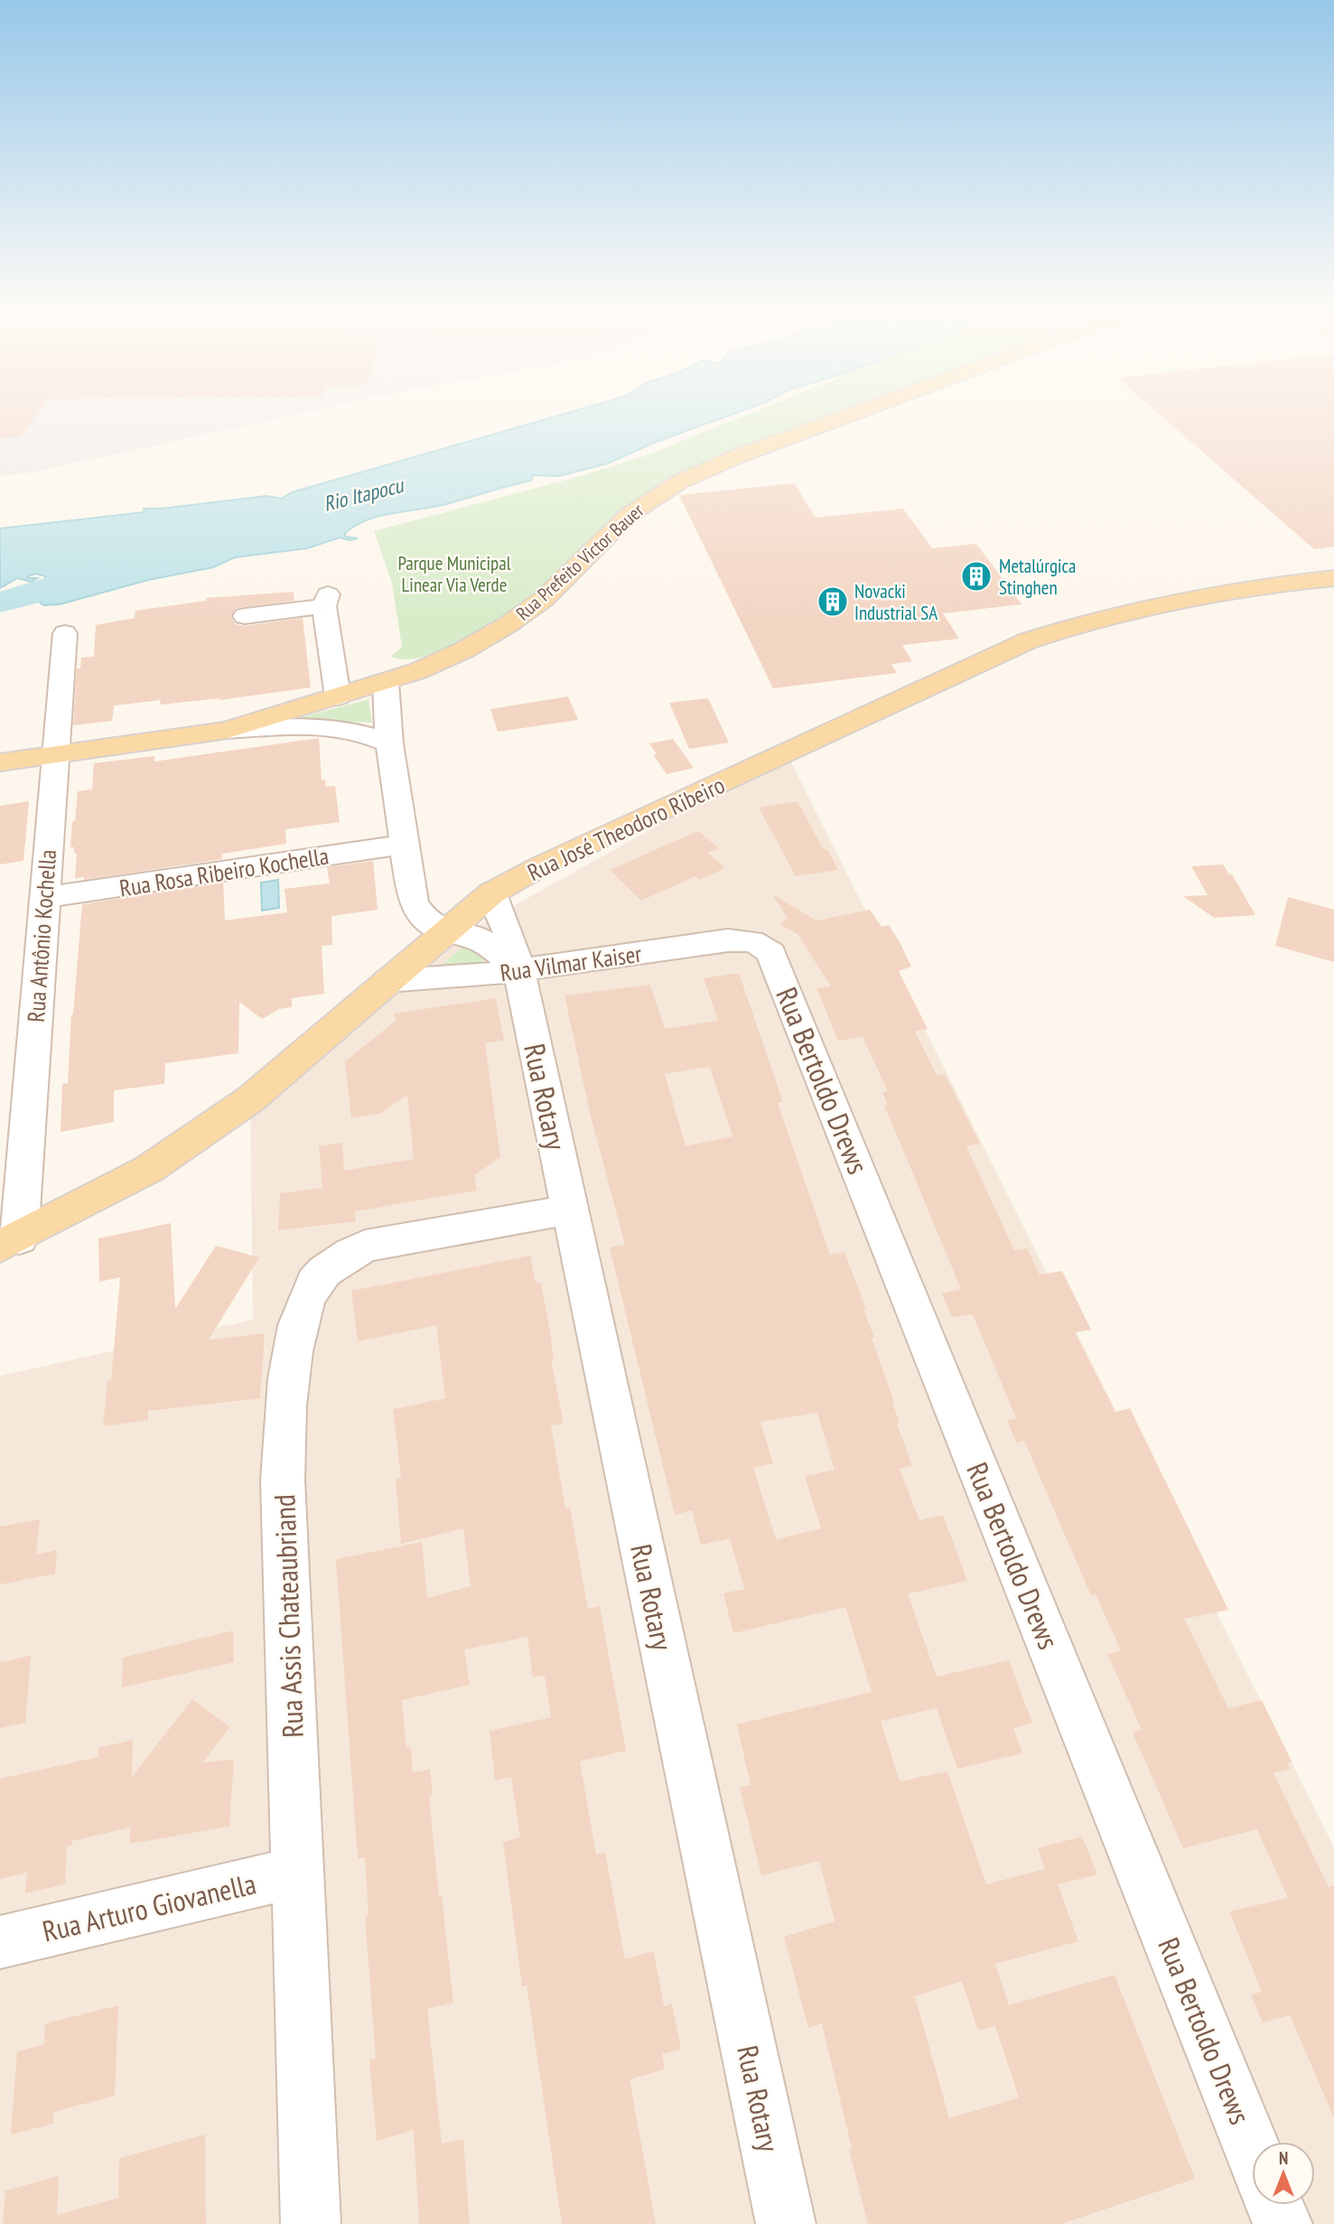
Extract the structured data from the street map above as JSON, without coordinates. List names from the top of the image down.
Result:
{
  "streets": {
    "main road": ["Rua Prefeito Victor Bauer", "Rua José Theodoro Ribeiro"],
    "street": [
      "Rua Rosa Ribeiro Kochella",
      "Rua Antônio Kochella",
      "Rua Vilmar Kaiser",
      "Rua Bertoldo Drews",
      "Rua Rotary",
      "Rua Assis Chateaubriand",
      "Rua Arturo Giovanella"
    ]
  },
  "crossings": [
    ["Rua Prefeito Victor Bauer", "Rua Antônio Kochella"],
    ["Rua José Theodoro Ribeiro", "Rua Antônio Kochella"],
    ["Rua José Theodoro Ribeiro", "Rua Vilmar Kaiser"],
    ["Rua José Theodoro Ribeiro", "Rua Rotary"],
    ["Rua Rosa Ribeiro Kochella", "Rua Antônio Kochella"],
    ["Rua Vilmar Kaiser", "Rua Bertoldo Drews"],
    ["Rua Vilmar Kaiser", "Rua Rotary"],
    ["Rua Rotary", "Rua Assis Chateaubriand"],
    ["Rua Assis Chateaubriand", "Rua Arturo Giovanella"]
  ],
  "water": ["Rio Itapocu"],
  "parks": ["Parque Municipal Linear Via Verde"],
  "places": {
    "building": ["Metalúrgica Stinghen", "Novacki Industrial SA"]
  },
  "north": "top"
}
